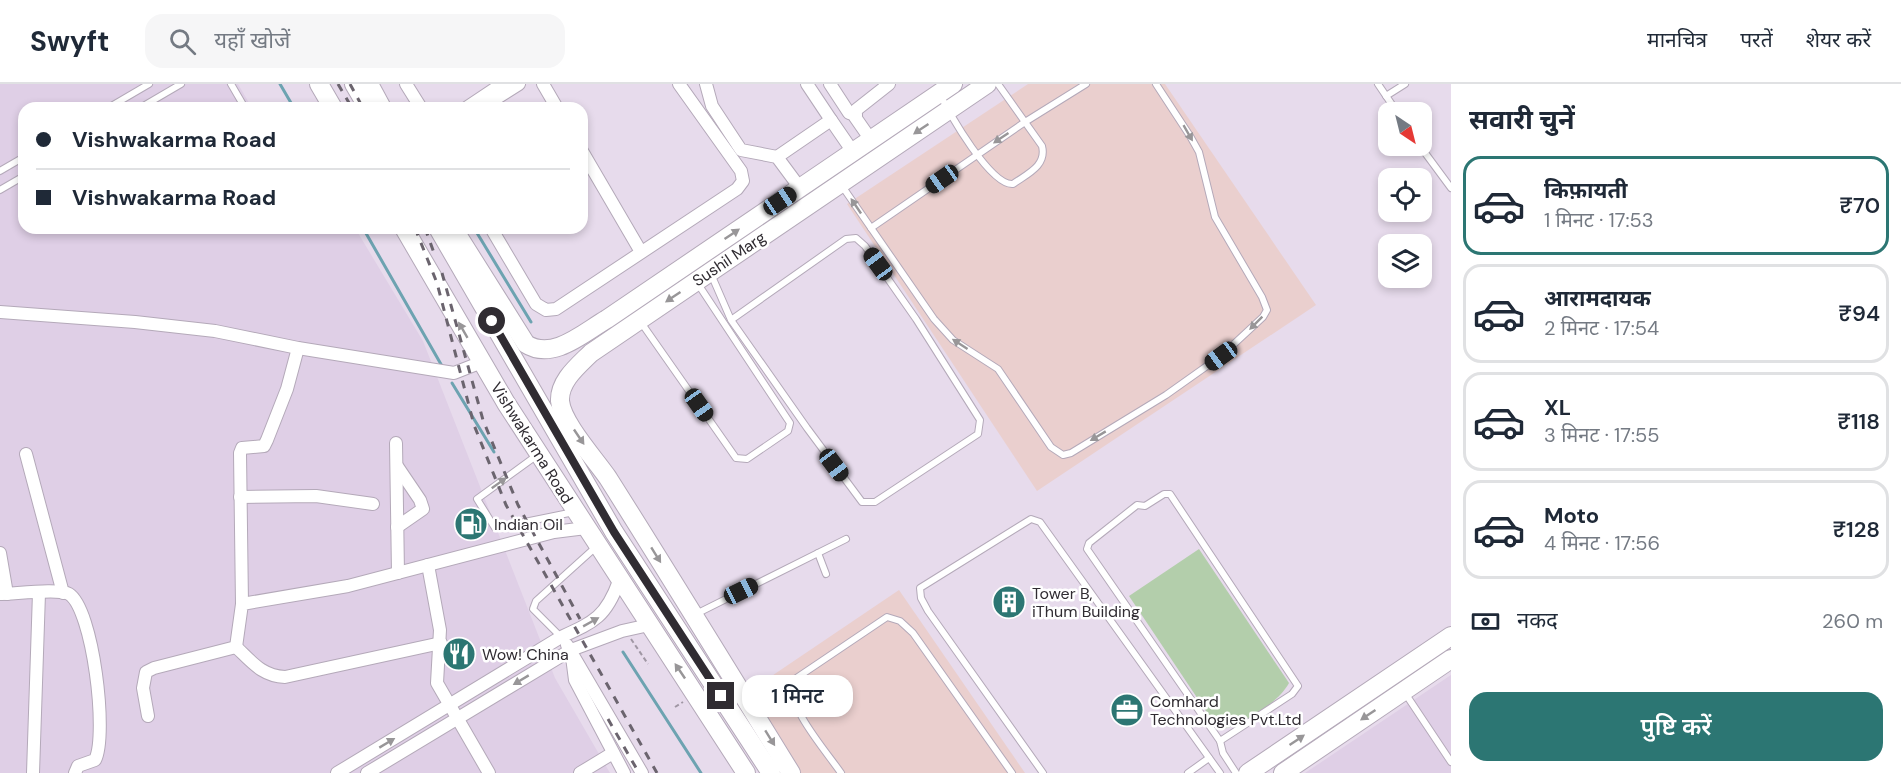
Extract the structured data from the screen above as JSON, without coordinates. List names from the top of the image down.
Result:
{
  "streets": {
    "street": ["Sushil Marg", "Vishwakarma Road"]
  },
  "crossings": [
    ["Sushil Marg", "Vishwakarma Road"]
  ],
  "places": {
    "fuel station": ["Indian Oil"],
    "building": ["Tower B, iThum Building"],
    "restaurant": ["Wow! China"],
    "office": ["Comhard Technologies Pvt.Ltd"]
  },
  "north": "bottom right",
  "page": {
    "header": "Swyft",
    "search": "यहाँ खोजें",
    "nav": ["मानचित्र", "परतें", "शेयर करें"],
    "heading": "सवारी चुनें",
    "banner": ["Vishwakarma Road", "Vishwakarma Road"],
    "list": [
      {
        "name": "किफ़ायती",
        "note": "1 मिनट · 17:53",
        "value": "₹70"
      },
      {
        "name": "आरामदायक",
        "note": "2 मिनट · 17:54",
        "value": "₹94"
      },
      {
        "name": "XL",
        "note": "3 मिनट · 17:55",
        "value": "₹118"
      },
      {
        "name": "Moto",
        "note": "4 मिनट · 17:56",
        "value": "₹128"
      }
    ],
    "pay": ["नकद", "260 m"],
    "bubble": "1 मिनट",
    "buttons": "पुष्टि करें"
  }
}
